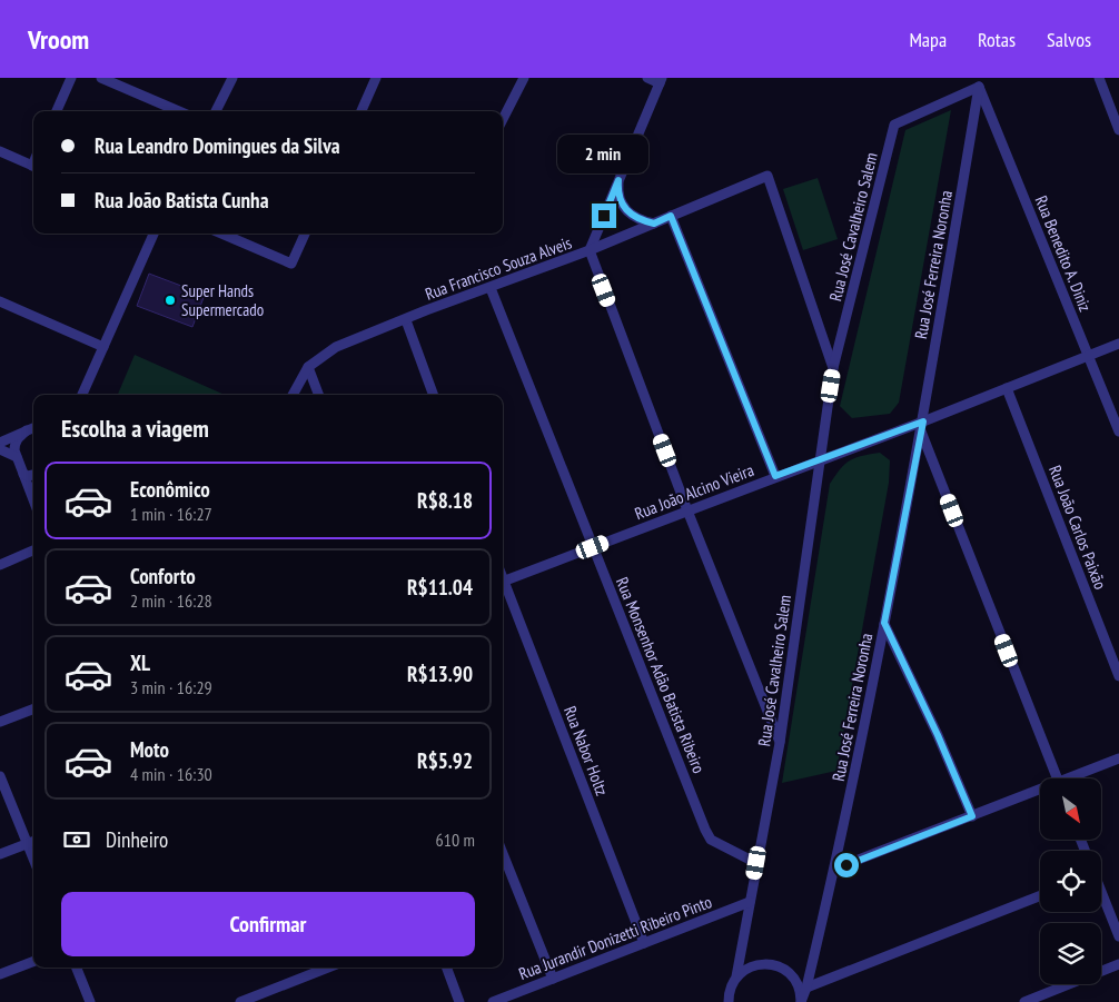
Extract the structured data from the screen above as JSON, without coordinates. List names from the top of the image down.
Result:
{
  "streets": {
    "street": [
      "Rua José Cavalheiro Salem",
      "Rua Benedito A. Diniz",
      "Rua José Ferreira Noronha",
      "Rua Francisco Souza Alveis",
      "Rua João Alcino Vieira",
      "Rua João Carlos Paixão",
      "Rua Monsenhor Adão Batista Ribeiro",
      "Rua Nabor Holtz",
      "Rua Jurandir Donizetti Ribeiro Pinto"
    ]
  },
  "crossings": [
    ["Rua José Cavalheiro Salem", "Rua Benedito A. Diniz"],
    ["Rua José Cavalheiro Salem", "Rua José Ferreira Noronha"],
    ["Rua José Cavalheiro Salem", "Rua Francisco Souza Alveis"],
    ["Rua José Cavalheiro Salem", "Rua João Alcino Vieira"],
    ["Rua José Cavalheiro Salem", "Rua Monsenhor Adão Batista Ribeiro"],
    ["Rua José Cavalheiro Salem", "Rua Jurandir Donizetti Ribeiro Pinto"],
    ["Rua Benedito A. Diniz", "Rua José Ferreira Noronha"],
    ["Rua Benedito A. Diniz", "Rua João Alcino Vieira"],
    ["Rua José Ferreira Noronha", "Rua João Alcino Vieira"],
    ["Rua Francisco Souza Alveis", "Rua Monsenhor Adão Batista Ribeiro"],
    ["Rua João Alcino Vieira", "Rua João Carlos Paixão"],
    ["Rua João Alcino Vieira", "Rua Monsenhor Adão Batista Ribeiro"],
    ["Rua Nabor Holtz", "Rua Jurandir Donizetti Ribeiro Pinto"]
  ],
  "places": ["Super Hands Supermercado"],
  "north": "bottom right",
  "page": {
    "header": "Vroom",
    "nav": ["Mapa", "Rotas", "Salvos"],
    "banner": ["Rua Leandro Domingues da Silva", "Rua João Batista Cunha"],
    "bubble": "2 min",
    "heading": "Escolha a viagem",
    "list": [
      {
        "name": "Econômico",
        "note": "1 min · 16:27",
        "value": "R$8.18"
      },
      {
        "name": "Conforto",
        "note": "2 min · 16:28",
        "value": "R$11.04"
      },
      {
        "name": "XL",
        "note": "3 min · 16:29",
        "value": "R$13.90"
      },
      {
        "name": "Moto",
        "note": "4 min · 16:30",
        "value": "R$5.92"
      }
    ],
    "pay": ["Dinheiro", "610 m"],
    "buttons": "Confirmar"
  }
}
